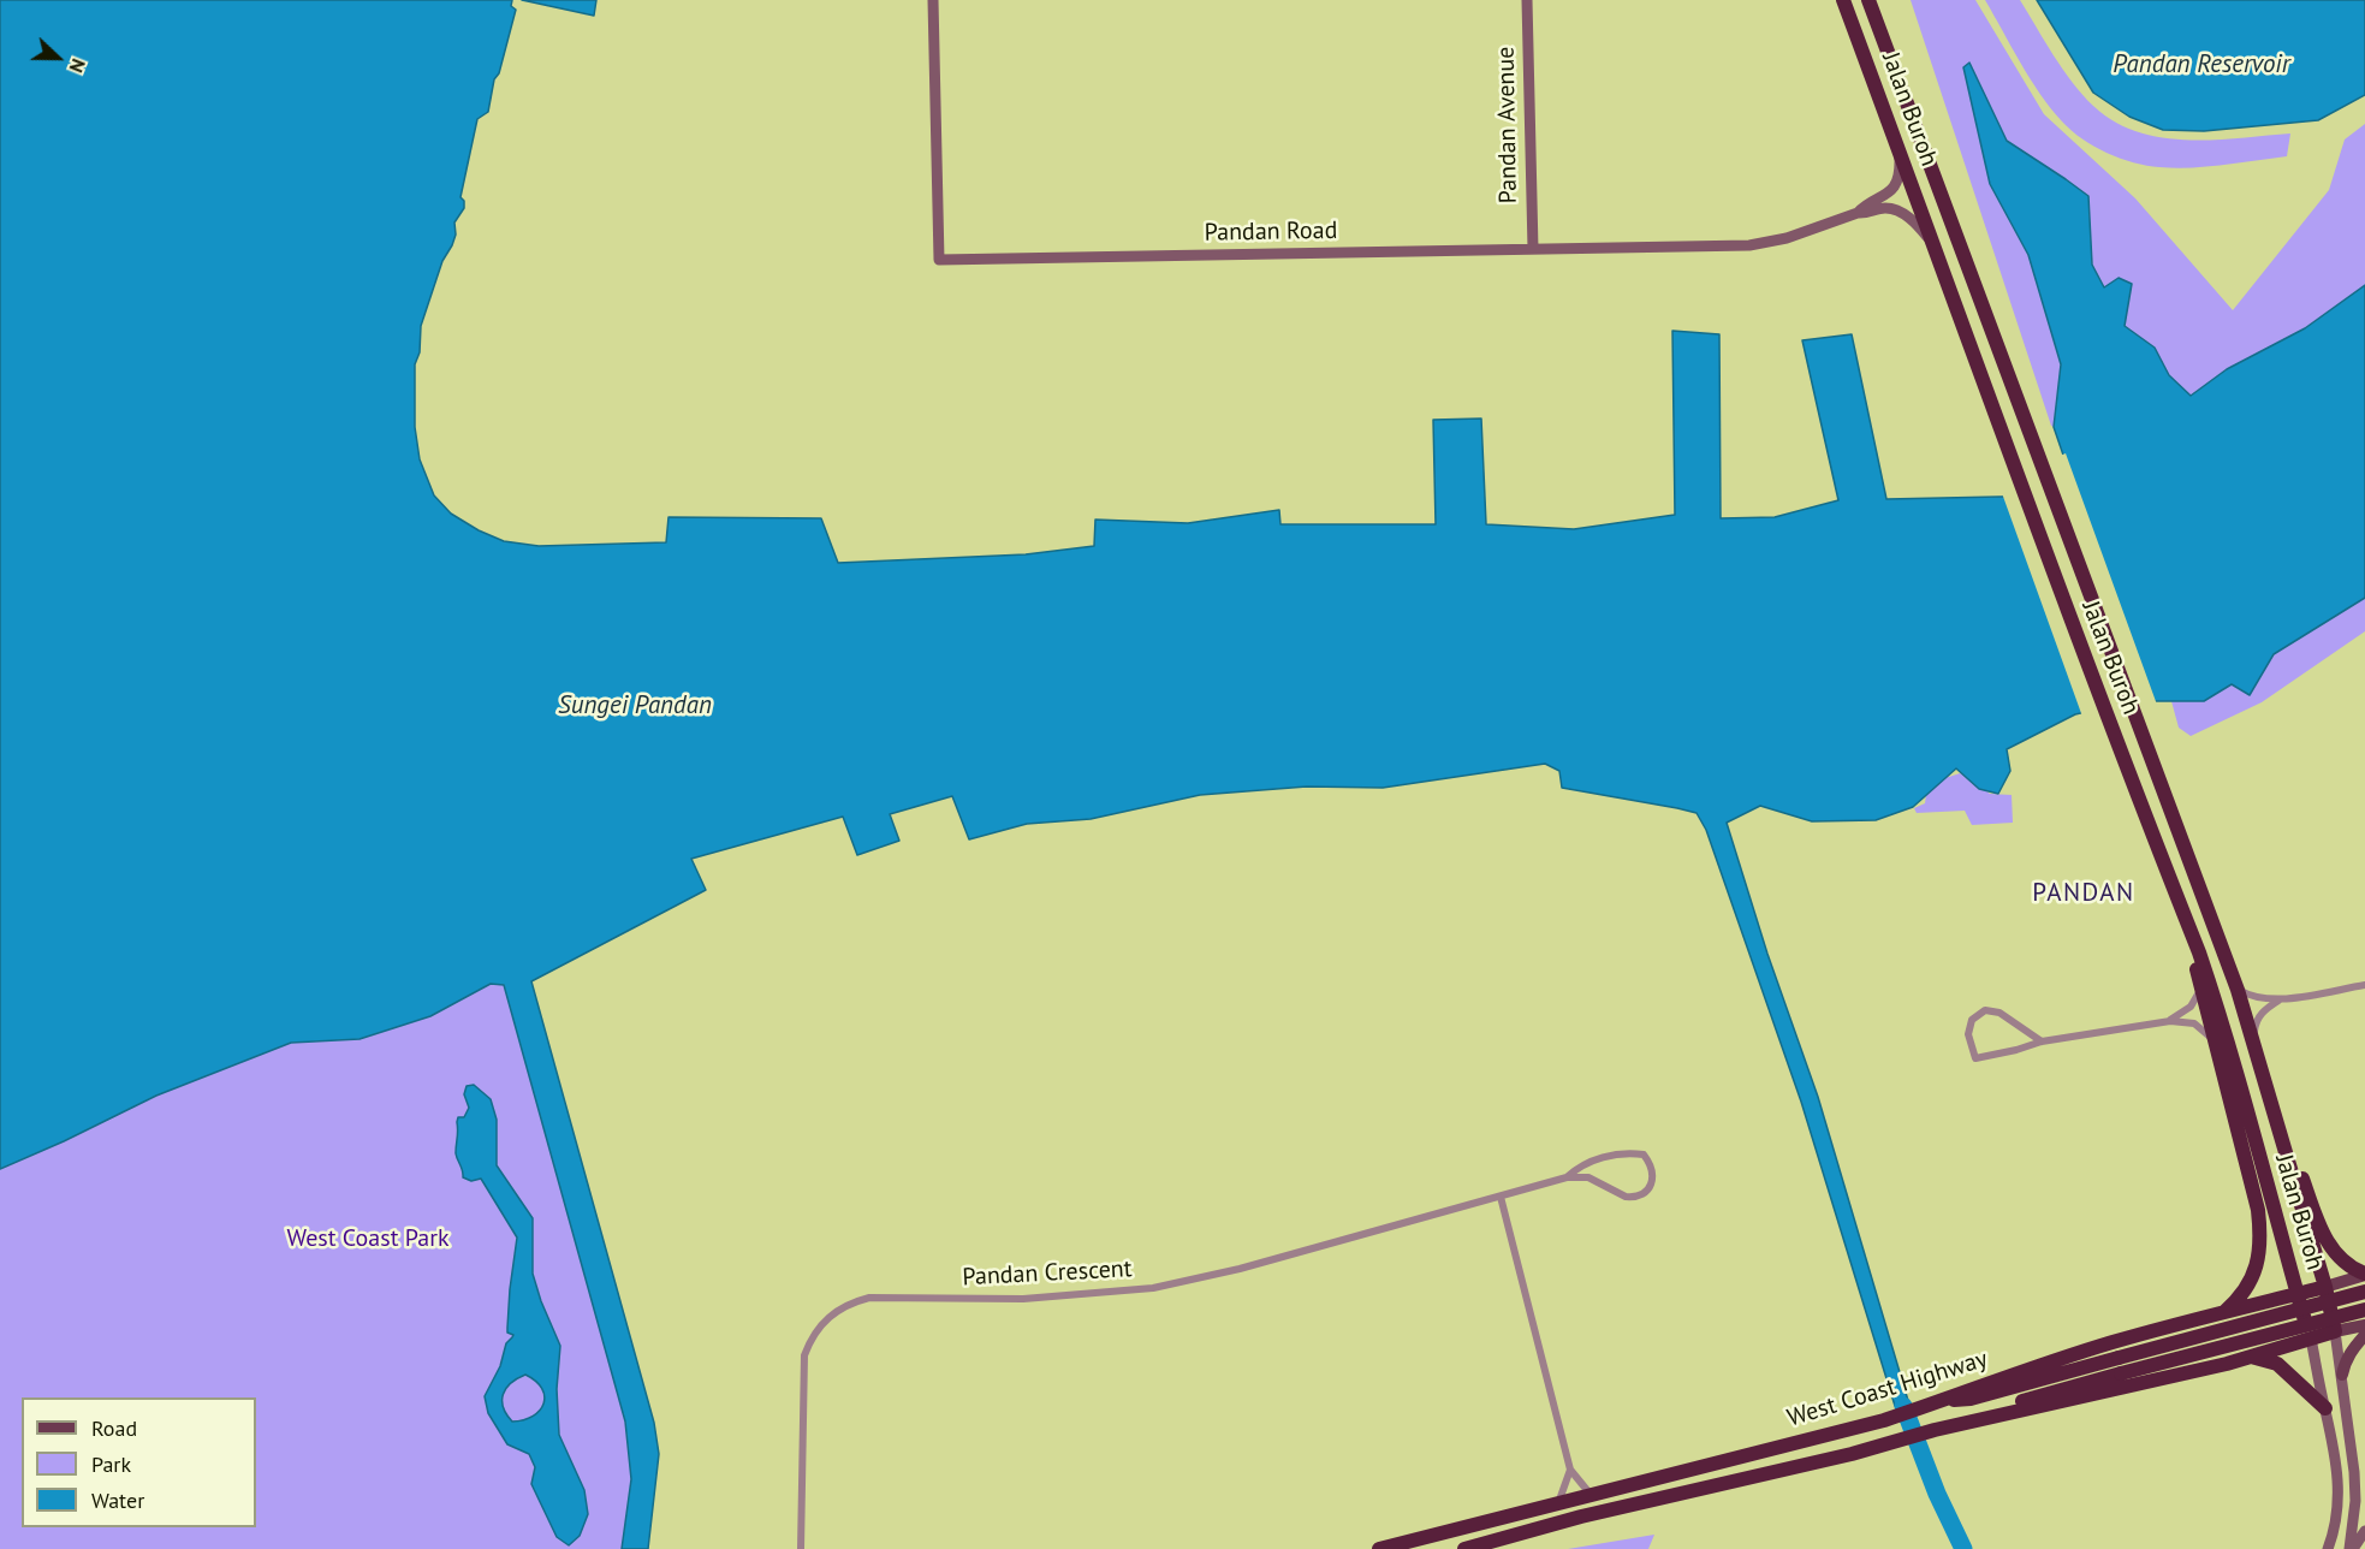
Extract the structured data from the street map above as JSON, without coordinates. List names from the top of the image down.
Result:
{
  "streets": {
    "highway": ["Jalan Buroh", "West Coast Highway"],
    "street": ["Pandan Avenue", "Pandan Road", "Pandan Crescent"]
  },
  "crossings": [
    ["Jalan Buroh", "Pandan Road"],
    ["Jalan Buroh", "West Coast Highway"],
    ["Pandan Avenue", "Pandan Road"]
  ],
  "districts": ["PANDAN"],
  "water": ["Pandan Reservoir", "Sungei Pandan"],
  "parks": ["West Coast Park"],
  "legend": ["Road", "Park", "Water"],
  "north": "right"
}
